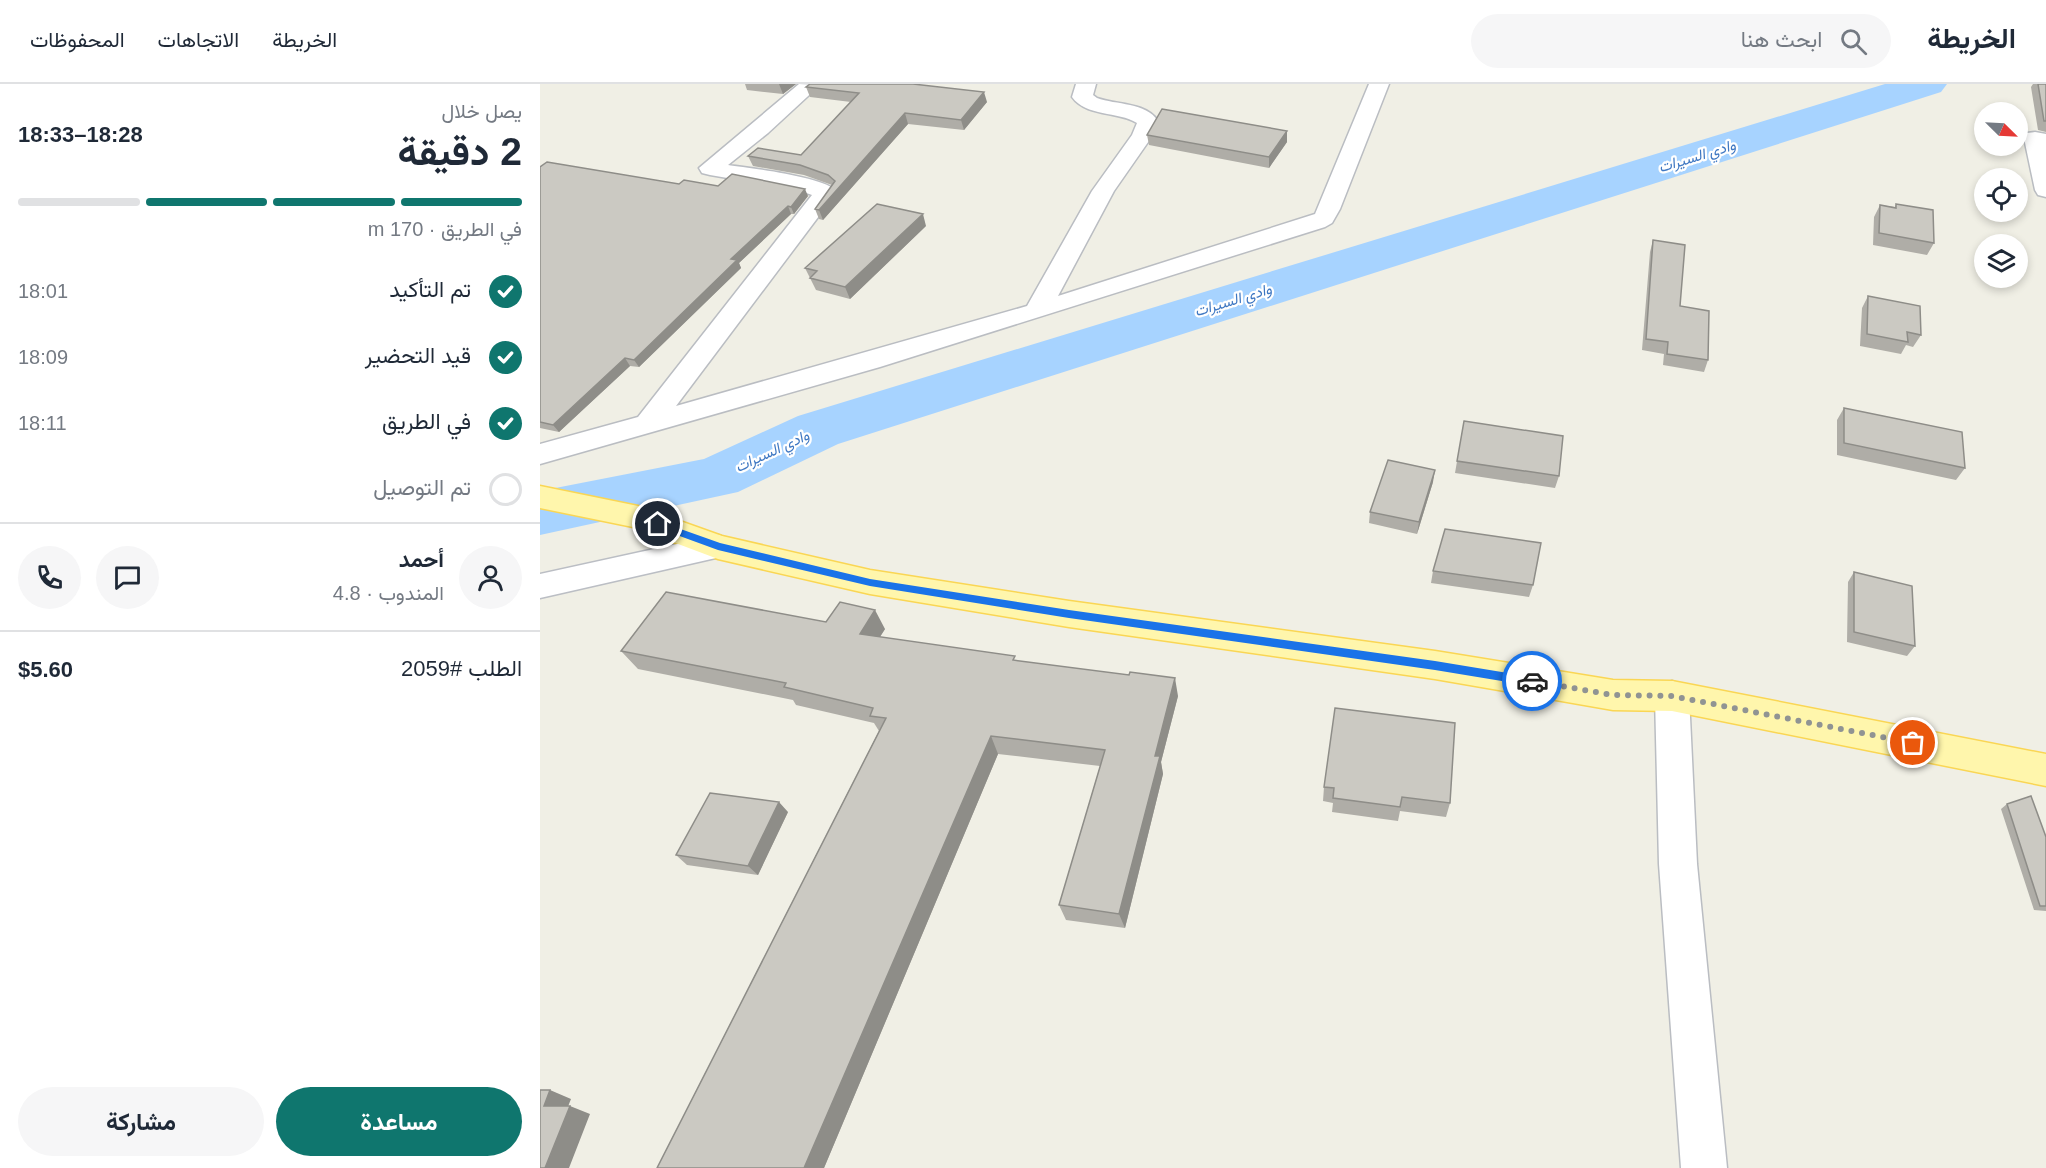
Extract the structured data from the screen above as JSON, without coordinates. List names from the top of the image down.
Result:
{
  "water": ["وادي السيرات"],
  "north": "bottom right",
  "page": {
    "header": "الخريطة",
    "search": "ابحث هنا",
    "nav": ["الخريطة", "الاتجاهات", "المحفوظات"],
    "heading": ["2 دقيقة", "يصل خلال", "18:28–18:33"],
    "panel": [
      "أحمد",
      "المندوب · 4.8",
      "الطلب #2059",
      "$5.60"
    ],
    "bar": "في الطريق · 170 m",
    "list": [
      ["تم التأكيد", "18:01"],
      ["قيد التحضير", "18:09"],
      ["في الطريق", "18:11"],
      "تم التوصيل"
    ],
    "buttons": ["مساعدة", "مشاركة"]
  }
}
